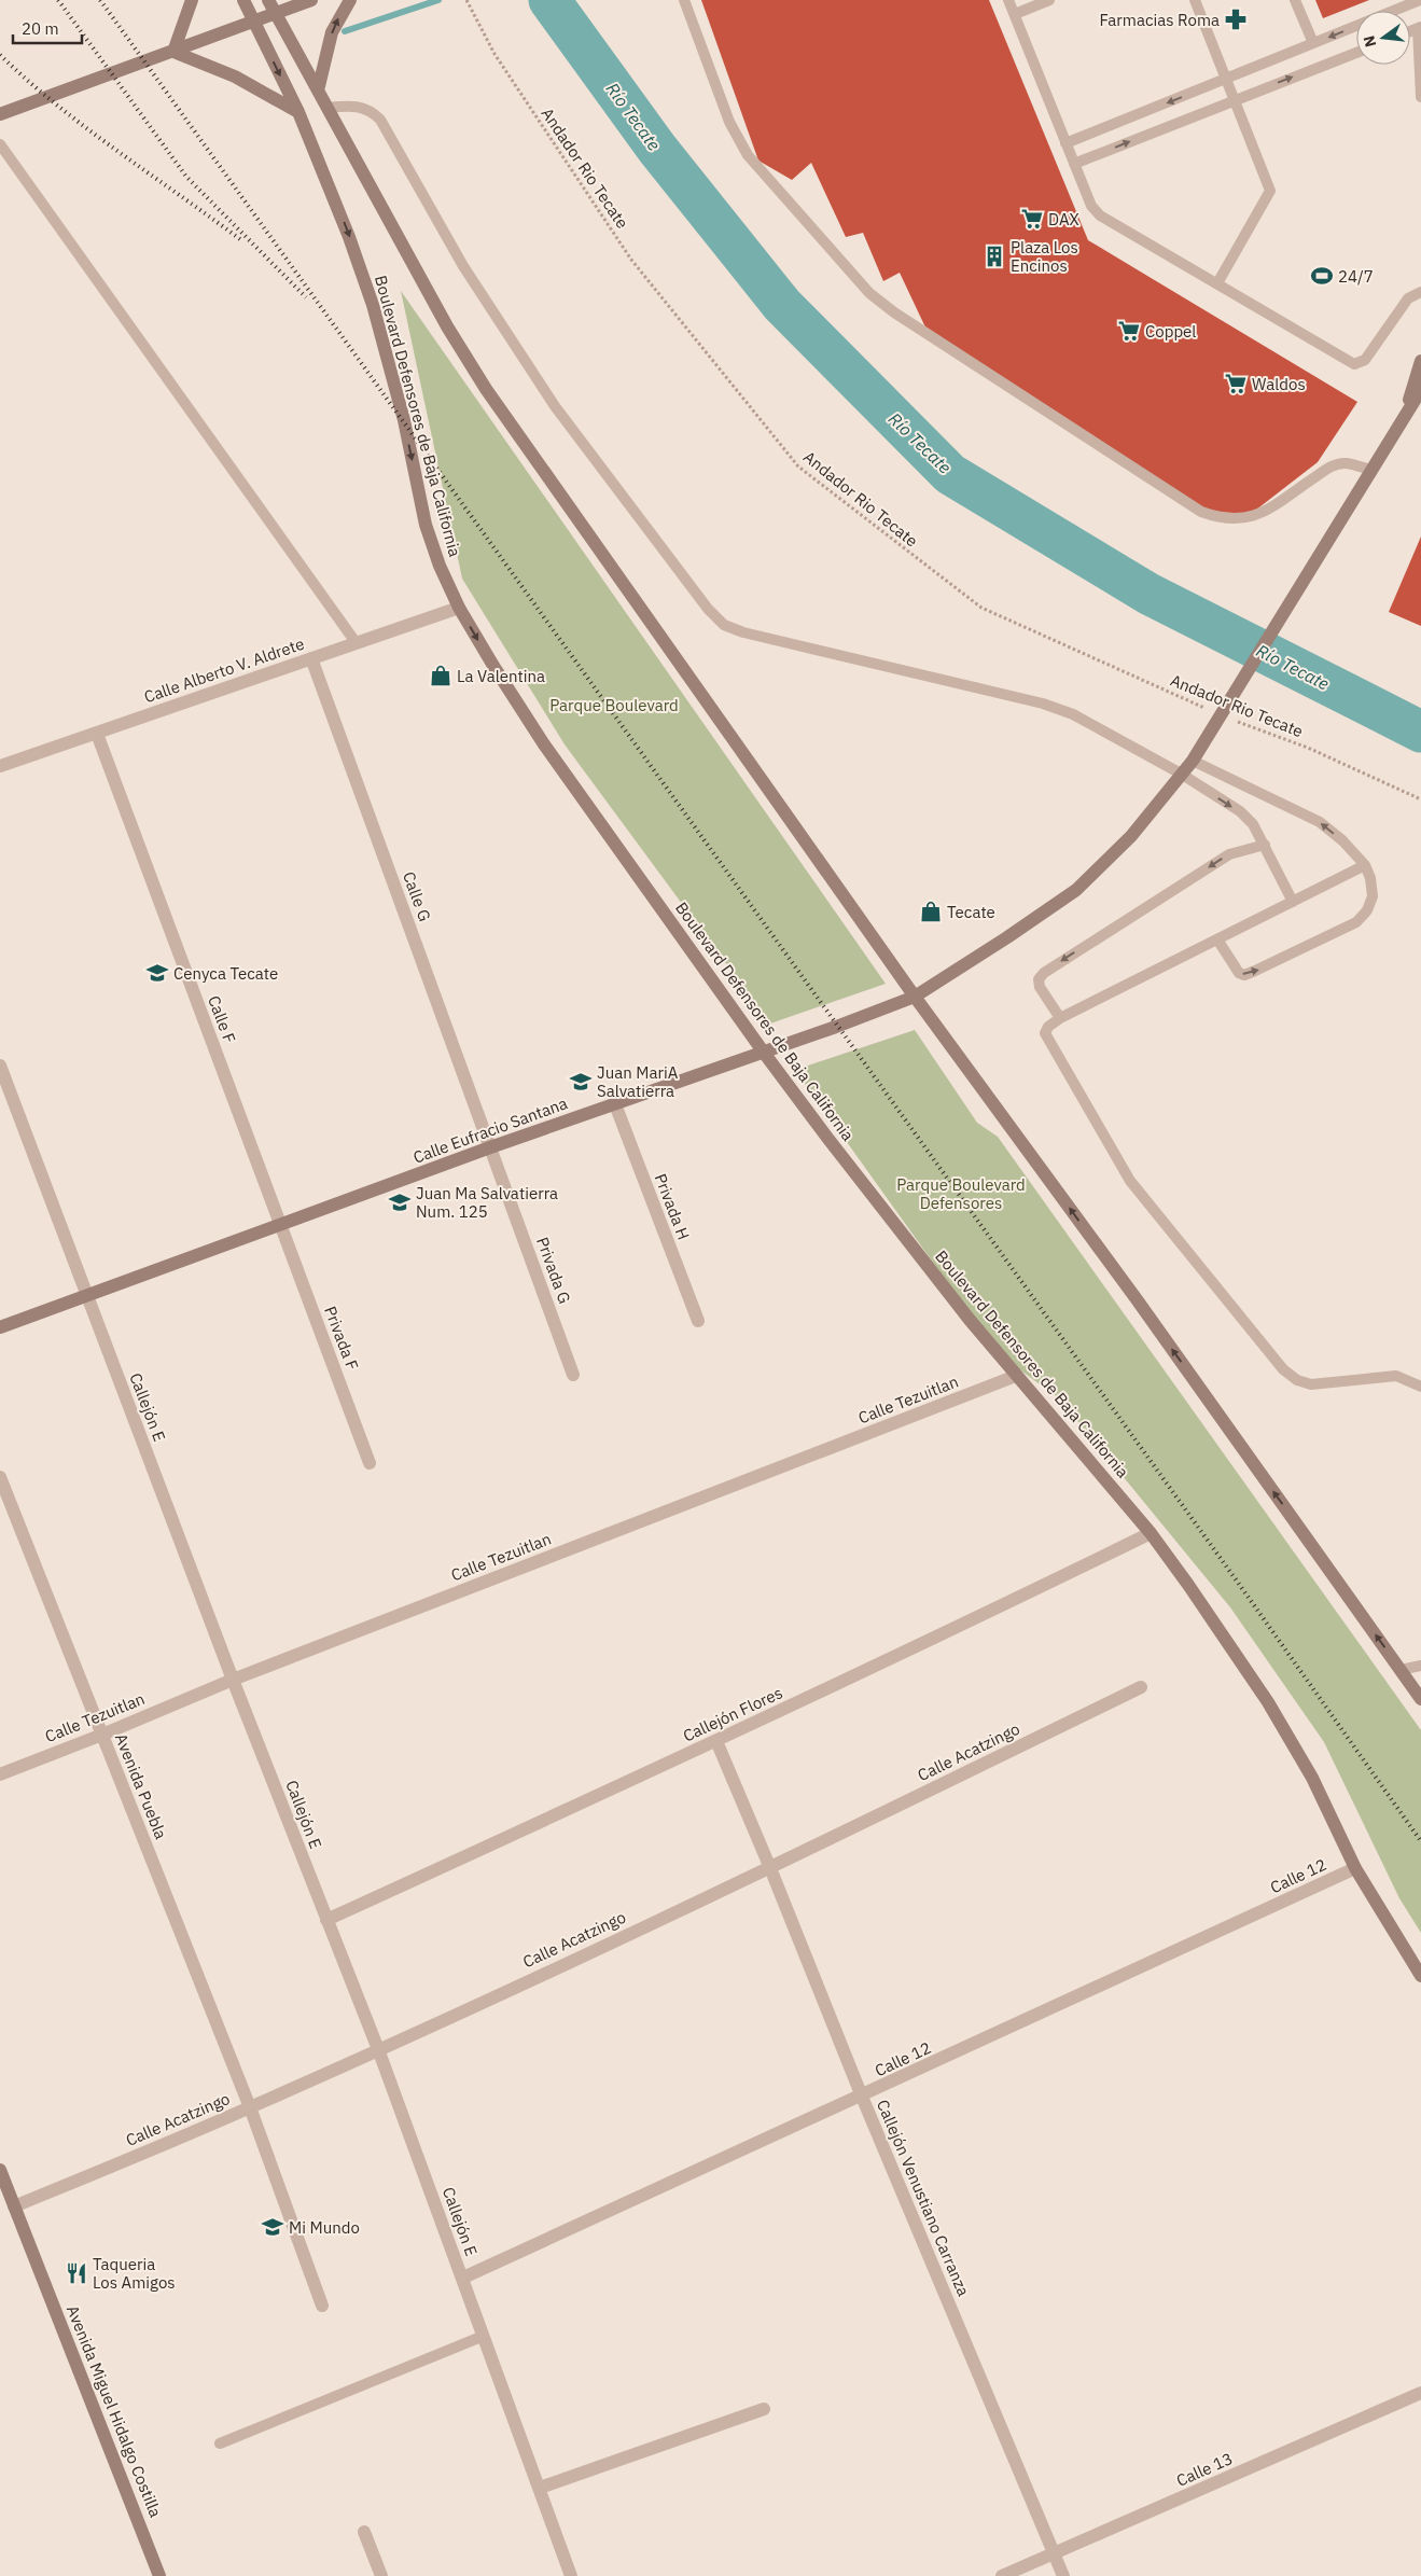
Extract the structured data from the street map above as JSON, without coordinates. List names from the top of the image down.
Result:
{
  "streets": {
    "main road": ["Boulevard Defensores de Baja California", "Calle Eufracio Santana", "Avenida Miguel Hidalgo Costilla"],
    "street": [
      "Calle Alberto V. Aldrete",
      "Calle G",
      "Calle F",
      "Privada H",
      "Privada G",
      "Privada F",
      "Calle Tezuitlan",
      "Callejón E",
      "Callejón Flores",
      "Calle Acatzingo",
      "Avenida Puebla",
      "Calle 12",
      "Callejón Venustiano Carranza",
      "Calle 13"
    ],
    "path": ["Andador Rio Tecate"]
  },
  "crossings": [
    ["Andador Rio Tecate", "Calle Eufracio Santana"],
    ["Boulevard Defensores de Baja California", "Calle Alberto V. Aldrete"],
    ["Boulevard Defensores de Baja California", "Calle Eufracio Santana"],
    ["Boulevard Defensores de Baja California", "Calle Tezuitlan"],
    ["Boulevard Defensores de Baja California", "Callejón Flores"],
    ["Boulevard Defensores de Baja California", "Calle 12"],
    ["Calle Alberto V. Aldrete", "Calle G"],
    ["Calle Alberto V. Aldrete", "Calle F"],
    ["Calle G", "Calle Eufracio Santana"],
    ["Calle G", "Privada G"],
    ["Calle F", "Calle Eufracio Santana"],
    ["Calle F", "Privada F"],
    ["Calle Eufracio Santana", "Privada H"],
    ["Calle Eufracio Santana", "Privada G"],
    ["Calle Eufracio Santana", "Privada F"],
    ["Calle Eufracio Santana", "Callejón E"],
    ["Calle Tezuitlan", "Callejón E"],
    ["Calle Tezuitlan", "Avenida Puebla"],
    ["Callejón E", "Callejón Flores"],
    ["Callejón E", "Calle Acatzingo"],
    ["Callejón E", "Calle 12"],
    ["Callejón Flores", "Callejón Venustiano Carranza"],
    ["Calle Acatzingo", "Avenida Puebla"],
    ["Calle Acatzingo", "Callejón Venustiano Carranza"],
    ["Calle Acatzingo", "Avenida Miguel Hidalgo Costilla"],
    ["Calle 12", "Callejón Venustiano Carranza"],
    ["Callejón Venustiano Carranza", "Calle 13"]
  ],
  "water": ["Río Tecate"],
  "parks": ["Parque Boulevard", "Parque Boulevard Defensores"],
  "places": {
    "pharmacy": ["Farmacias Roma"],
    "supermarket": ["DAX", "Coppel", "Waldos"],
    "building": ["Plaza Los Encinos"],
    "sports": ["24/7"],
    "shop": ["La Valentina", "Tecate"],
    "school or university": [
      "Cenyca Tecate",
      "Juan MariA Salvatierra",
      "Juan Ma Salvatierra Num. 125",
      "Mi Mundo"
    ],
    "restaurant": ["Taqueria Los Amigos"]
  },
  "scale_bar": "20 m",
  "north": "left"
}
